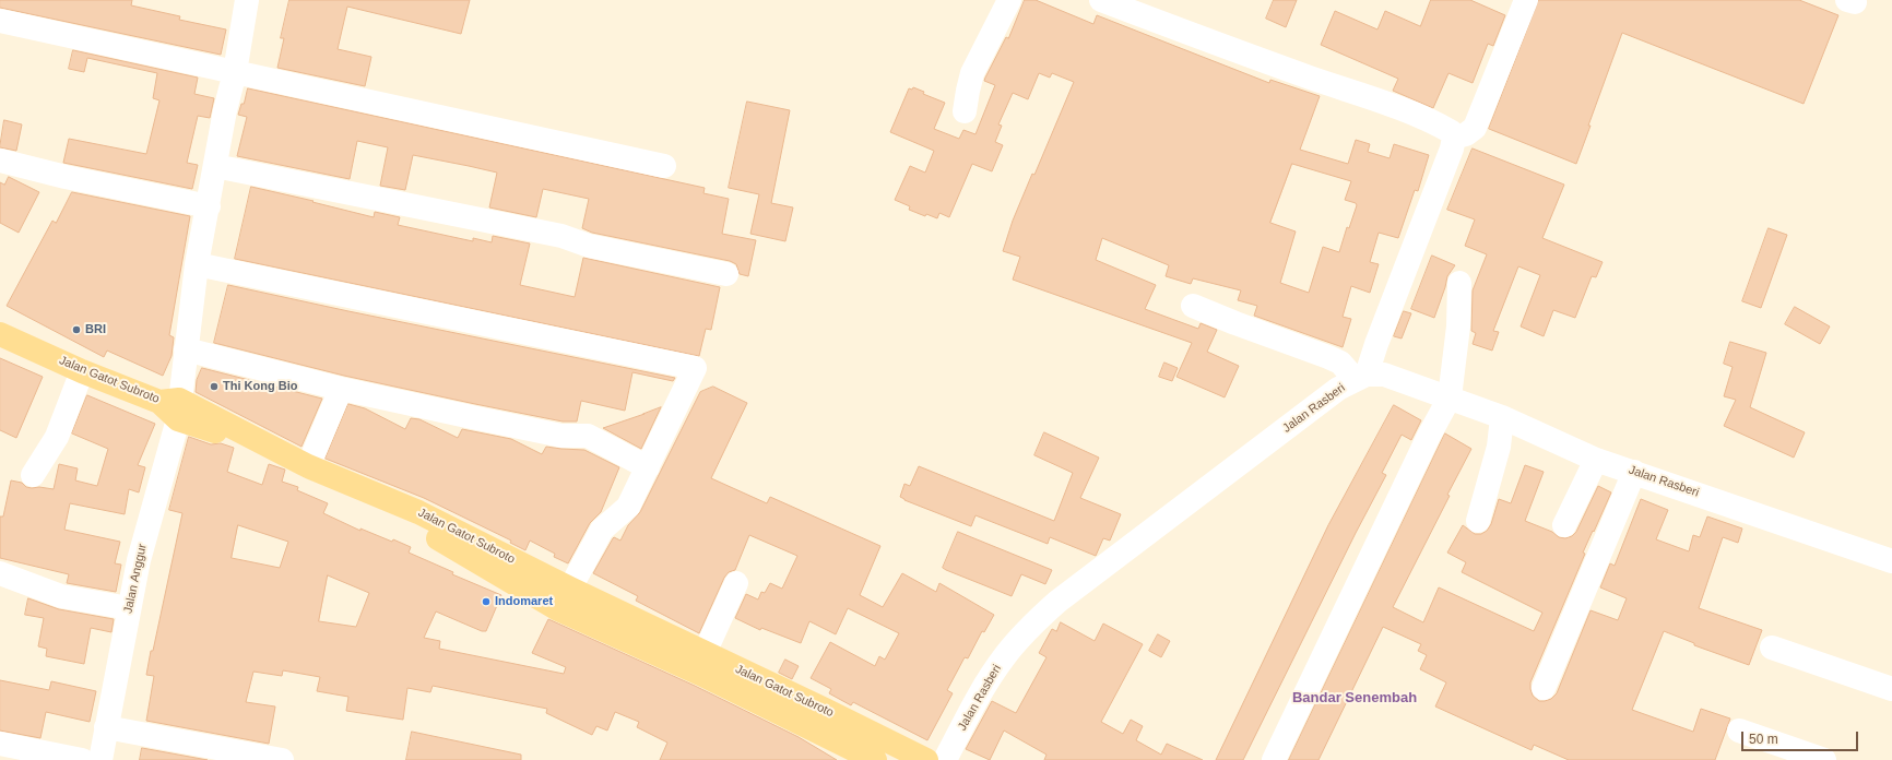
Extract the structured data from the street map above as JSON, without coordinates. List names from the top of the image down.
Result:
{
  "streets": {
    "main road": ["Jalan Gatot Subroto"],
    "street": ["Jalan Rasberi", "Jalan Anggur"]
  },
  "crossings": [
    ["Jalan Gatot Subroto", "Jalan Anggur"]
  ],
  "districts": ["Bandar Senembah"],
  "places": ["BRI", "Thi Kong Bio", "Indomaret"],
  "scale_bar": "50 m"
}
